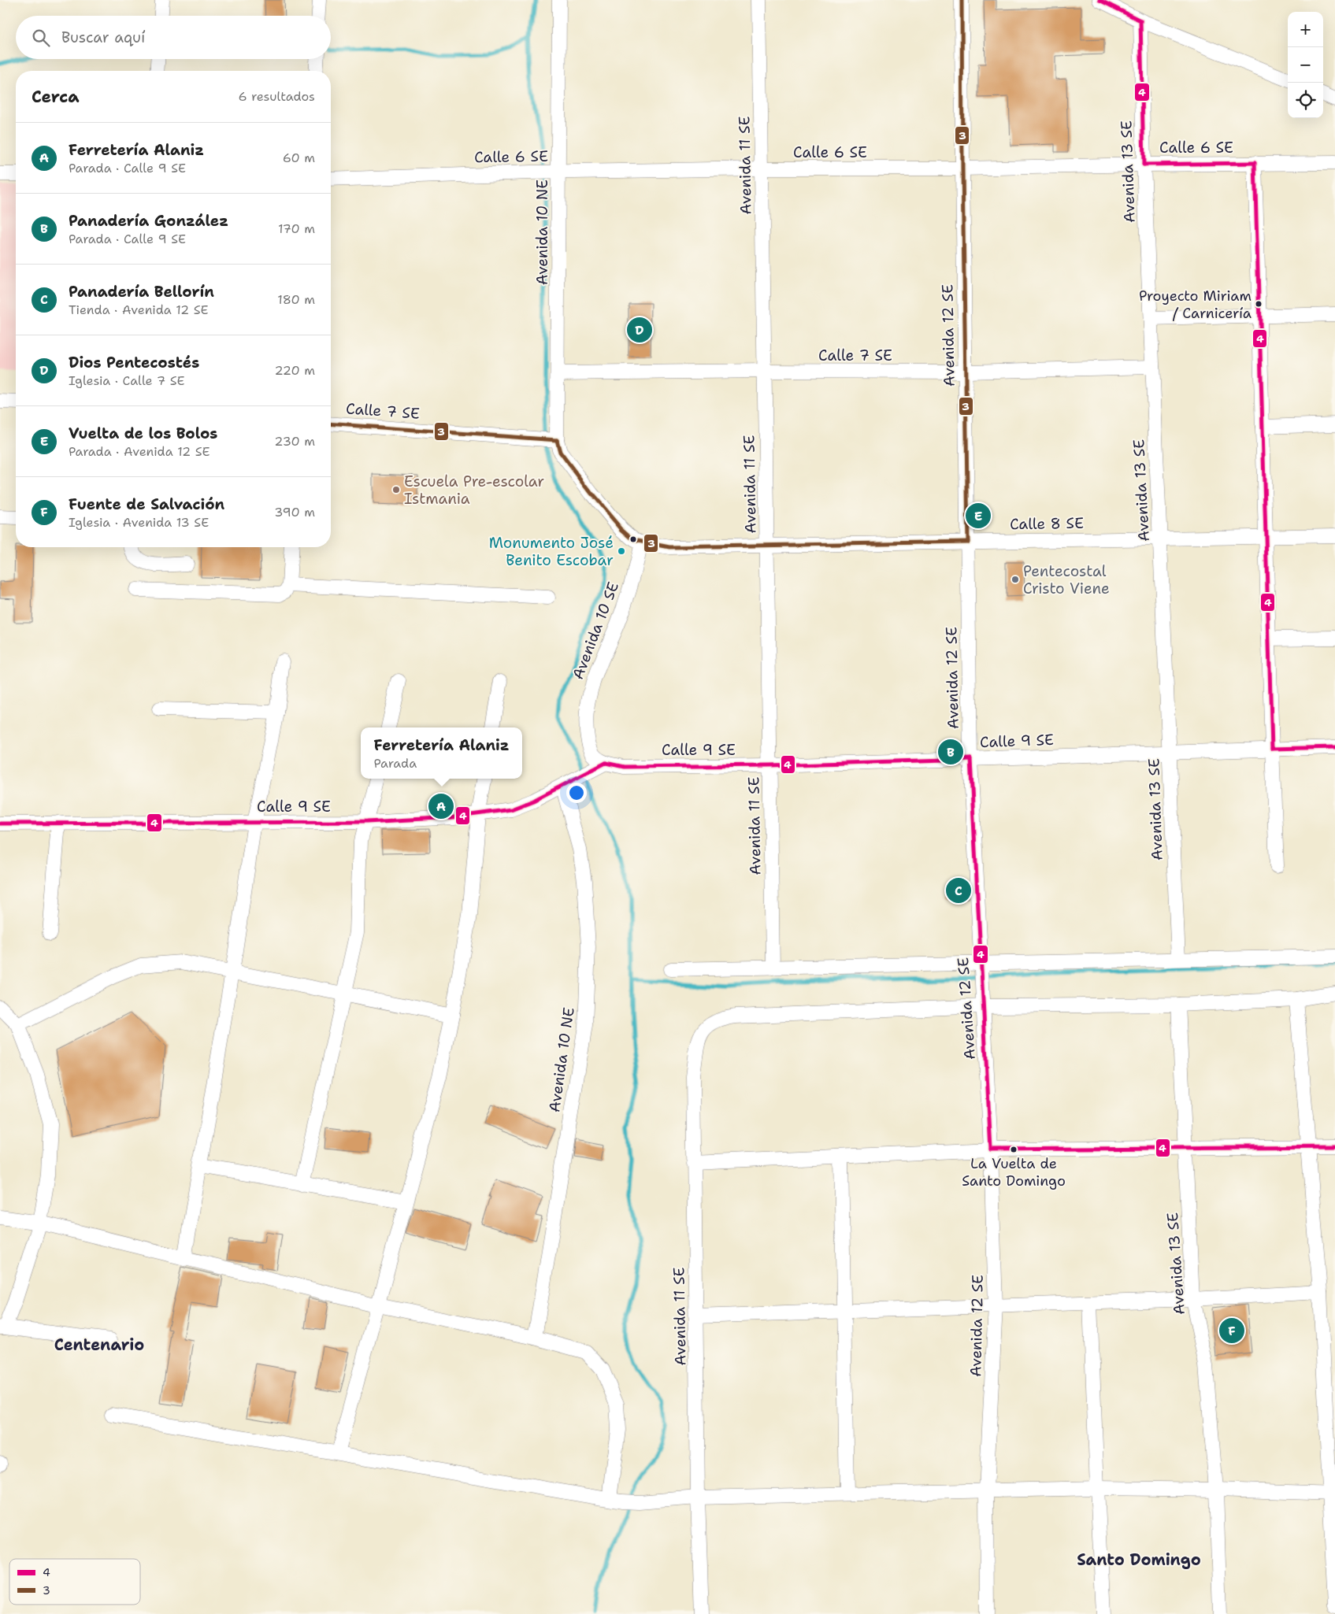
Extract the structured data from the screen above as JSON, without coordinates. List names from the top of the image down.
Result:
{
  "streets": {
    "street": [
      "Calle 6 SE",
      "Avenida 11 SE",
      "Avenida 13 SE",
      "Avenida 10 NE",
      "Avenida 12 SE",
      "Calle 7 SE",
      "Calle 8 SE",
      "Avenida 10 SE",
      "Calle 9 SE"
    ]
  },
  "crossings": [
    ["Calle 6 SE", "Avenida 11 SE"],
    ["Calle 6 SE", "Avenida 13 SE"],
    ["Calle 6 SE", "Avenida 10 NE"],
    ["Calle 6 SE", "Avenida 12 SE"],
    ["Avenida 11 SE", "Avenida 12 SE"],
    ["Avenida 11 SE", "Calle 7 SE"],
    ["Avenida 11 SE", "Calle 8 SE"],
    ["Avenida 11 SE", "Calle 9 SE"],
    ["Avenida 13 SE", "Calle 7 SE"],
    ["Avenida 13 SE", "Calle 8 SE"],
    ["Avenida 13 SE", "Calle 9 SE"],
    ["Avenida 10 NE", "Calle 7 SE"],
    ["Avenida 10 NE", "Calle 9 SE"],
    ["Avenida 12 SE", "Calle 7 SE"],
    ["Avenida 12 SE", "Calle 8 SE"],
    ["Avenida 12 SE", "Calle 9 SE"],
    ["Calle 8 SE", "Avenida 10 SE"],
    ["Avenida 10 SE", "Calle 9 SE"]
  ],
  "districts": ["Centenario", "Santo Domingo"],
  "places": [
    "Proyecto Miriam / Carnicería",
    "Escuela Pre-escolar Istmania",
    "Monumento José Benito Escobar",
    "Pentecostal Cristo Viene",
    "La Vuelta de Santo Domingo"
  ],
  "lines": ["transit line 4", "transit line 3"],
  "legend": ["4", "3"],
  "page": {
    "map_buttons": ["+", "−"],
    "search": "Buscar aquí",
    "heading": ["Cerca", "6 resultados"],
    "list": [
      {
        "mark": "A",
        "name": "Ferretería Alaniz",
        "note": "Parada · Calle 9 SE",
        "value": "60 m"
      },
      {
        "mark": "B",
        "name": "Panadería González",
        "note": "Parada · Calle 9 SE",
        "value": "170 m"
      },
      {
        "mark": "C",
        "name": "Panadería Bellorín",
        "note": "Tienda · Avenida 12 SE",
        "value": "180 m"
      },
      {
        "mark": "D",
        "name": "Dios Pentecostés",
        "note": "Iglesia · Calle 7 SE",
        "value": "220 m"
      },
      {
        "mark": "E",
        "name": "Vuelta de los Bolos",
        "note": "Parada · Avenida 12 SE",
        "value": "230 m"
      },
      {
        "mark": "F",
        "name": "Fuente de Salvación",
        "note": "Iglesia · Avenida 13 SE",
        "value": "390 m"
      }
    ],
    "pins": [
      "D",
      "E",
      "B",
      "A",
      "C",
      "F"
    ],
    "popup": ["Ferretería Alaniz", "Parada"]
  }
}
